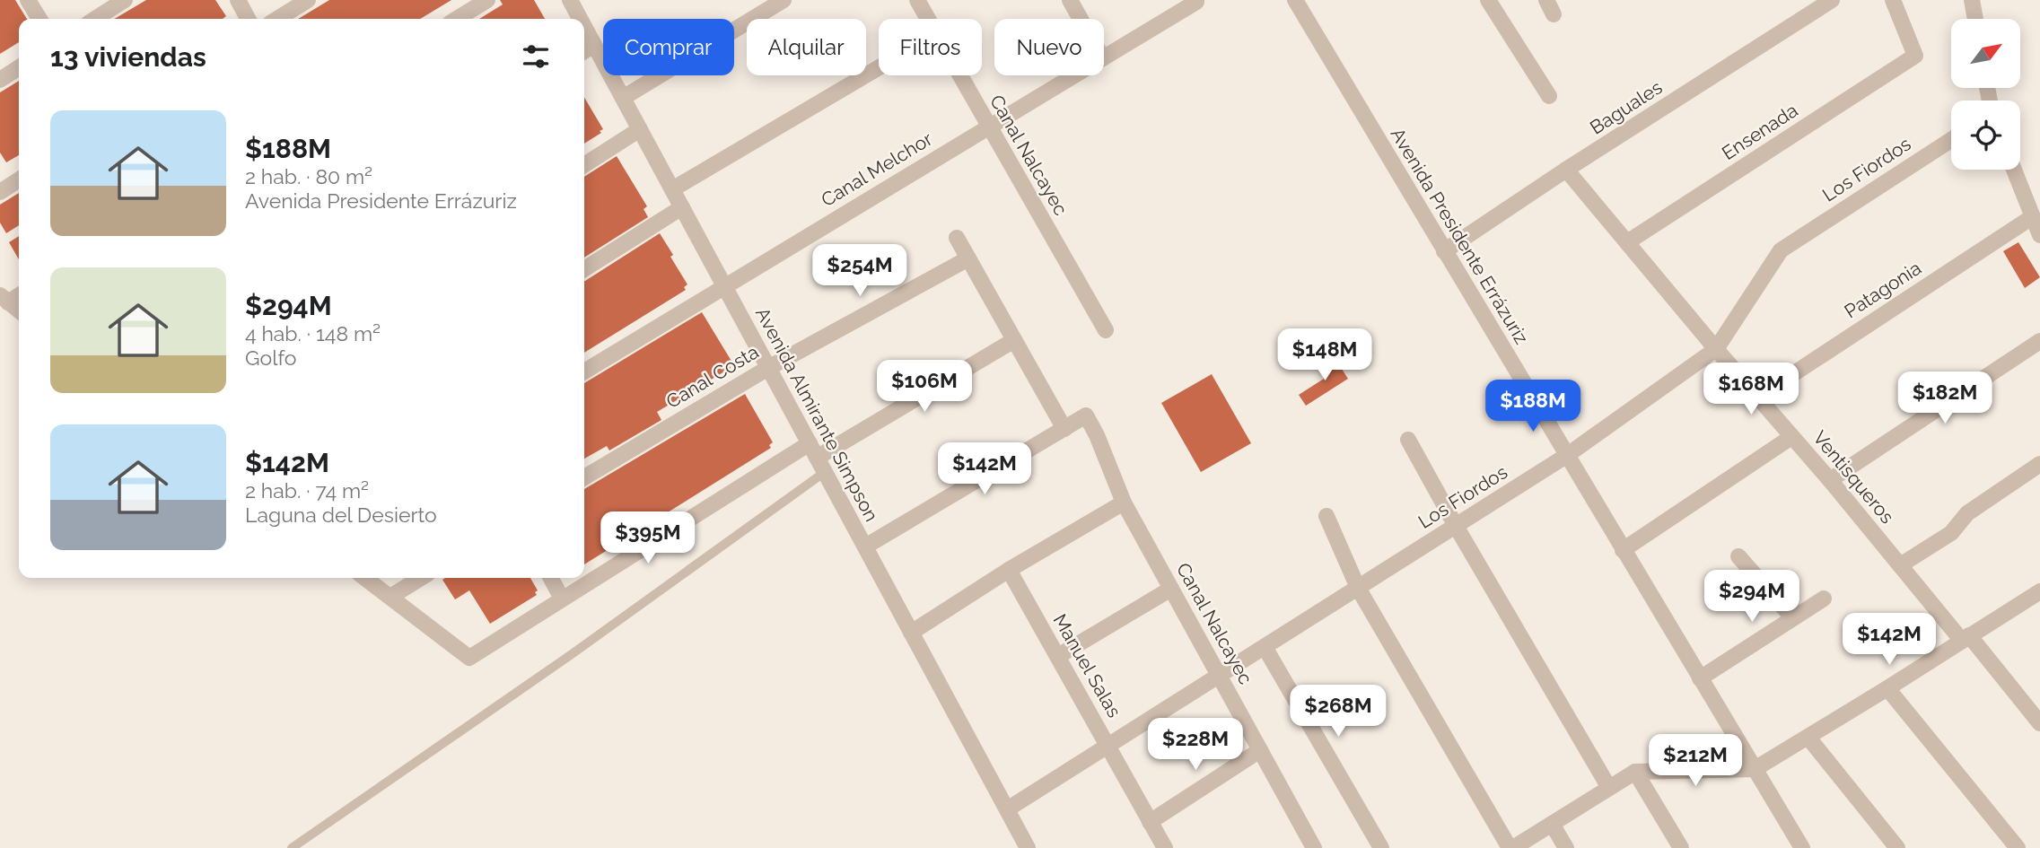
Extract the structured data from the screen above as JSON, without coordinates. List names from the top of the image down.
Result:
{
  "streets": {
    "street": [
      "Baguales",
      "Ensenada",
      "Canal Nalcayec",
      "Canal Melchor",
      "Los Fiordos",
      "Avenida Presidente Errázuriz",
      "Patagonia",
      "Canal Costa",
      "Avenida Almirante Simpson",
      "Ventisqueros",
      "Manuel Salas"
    ]
  },
  "crossings": [
    ["Baguales", "Avenida Presidente Errázuriz"],
    ["Baguales", "Ventisqueros"],
    ["Ensenada", "Ventisqueros"],
    ["Canal Nalcayec", "Canal Melchor"],
    ["Canal Nalcayec", "Los Fiordos"],
    ["Canal Melchor", "Avenida Almirante Simpson"],
    ["Los Fiordos", "Avenida Presidente Errázuriz"],
    ["Los Fiordos", "Avenida Almirante Simpson"],
    ["Los Fiordos", "Ventisqueros"],
    ["Los Fiordos", "Manuel Salas"],
    ["Patagonia", "Ventisqueros"],
    ["Canal Costa", "Avenida Almirante Simpson"]
  ],
  "north": "top right",
  "page": {
    "chip": [
      "Comprar",
      "Alquilar",
      "Filtros",
      "Nuevo"
    ],
    "heading": "13 viviendas",
    "list": [
      {
        "name": "$188M",
        "note": "2 hab. · 80 m² · Avenida Presidente Errázuriz"
      },
      {
        "name": "$294M",
        "note": "4 hab. · 148 m² · Golfo"
      },
      {
        "name": "$142M",
        "note": "2 hab. · 74 m² · Laguna del Desierto"
      }
    ],
    "price": [
      "$254M",
      "$148M",
      "$106M",
      "$168M",
      "$182M",
      "$188M",
      "$142M",
      "$395M",
      "$294M",
      "$142M",
      "$268M",
      "$228M",
      "$212M"
    ]
  }
}
